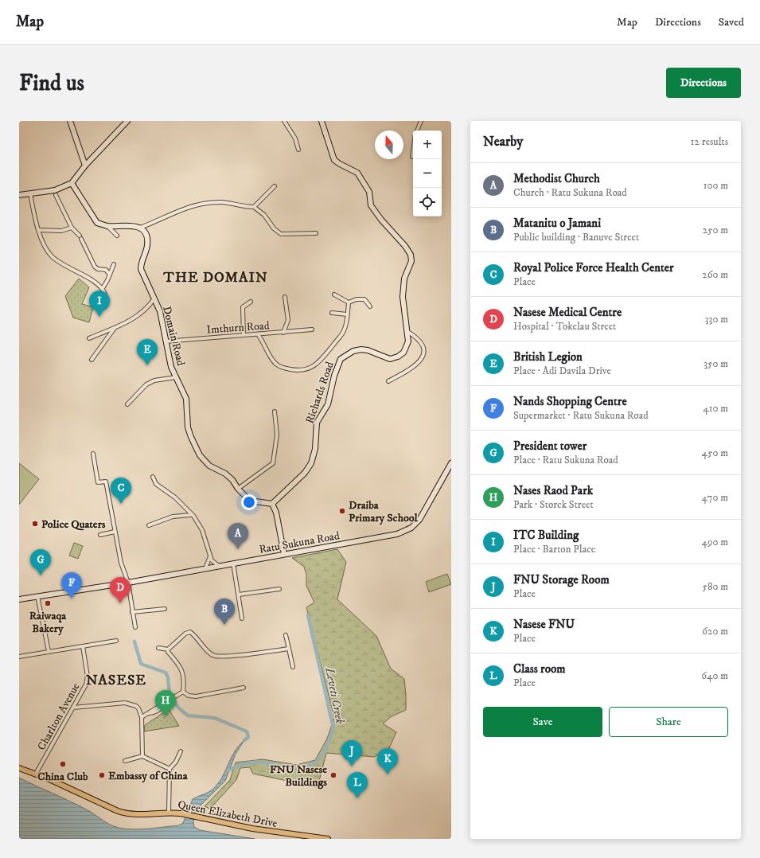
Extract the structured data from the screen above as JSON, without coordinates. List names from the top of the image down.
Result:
{
  "streets": {
    "main road": ["Queen Elizabeth Drive"],
    "street": [
      "Imthurn Road",
      "Domain Road",
      "Richards Road",
      "Ratu Sukuna Road",
      "Charlton Avenue"
    ]
  },
  "crossings": [
    ["Imthurn Road", "Domain Road"],
    ["Domain Road", "Richards Road"],
    ["Charlton Avenue", "Queen Elizabeth Drive"]
  ],
  "districts": ["THE DOMAIN", "NASESE"],
  "water": ["Leveti Creek"],
  "places": [
    "Draiba Primary School",
    "Police Quaters",
    "Raiwaqa Bakery",
    "China Club",
    "Embassy of China",
    "FNU Nasese Buildings"
  ],
  "north": "top",
  "page": {
    "header": "Map",
    "nav": ["Map", "Directions", "Saved"],
    "buttons": [
      "Directions",
      ["Save", "Share"]
    ],
    "title": "Find us",
    "heading": ["Nearby", "12 results"],
    "map_buttons": ["+", "−"],
    "list": [
      {
        "mark": "A",
        "name": "Methodist Church",
        "note": "Church · Ratu Sukuna Road",
        "value": "100 m"
      },
      {
        "mark": "B",
        "name": "Matanitu o Jamani",
        "note": "Public building · Banuve Street",
        "value": "250 m"
      },
      {
        "mark": "C",
        "name": "Royal Police Force Health Center",
        "note": "Place",
        "value": "260 m"
      },
      {
        "mark": "D",
        "name": "Nasese Medical Centre",
        "note": "Hospital · Tokelau Street",
        "value": "330 m"
      },
      {
        "mark": "E",
        "name": "British Legion",
        "note": "Place · Adi Davila Drive",
        "value": "350 m"
      },
      {
        "mark": "F",
        "name": "Nands Shopping Centre",
        "note": "Supermarket · Ratu Sukuna Road",
        "value": "410 m"
      },
      {
        "mark": "G",
        "name": "President tower",
        "note": "Place · Ratu Sukuna Road",
        "value": "450 m"
      },
      {
        "mark": "H",
        "name": "Nases Raod Park",
        "note": "Park · Storck Street",
        "value": "470 m"
      },
      {
        "mark": "I",
        "name": "ITC Building",
        "note": "Place · Barton Place",
        "value": "490 m"
      },
      {
        "mark": "J",
        "name": "FNU Storage Room",
        "note": "Place",
        "value": "580 m"
      },
      {
        "mark": "K",
        "name": "Nasese FNU",
        "note": "Place",
        "value": "620 m"
      },
      {
        "mark": "L",
        "name": "Class room",
        "note": "Place",
        "value": "640 m"
      }
    ],
    "pins": [
      "I",
      "E",
      "C",
      "A",
      "G",
      "F",
      "D",
      "B",
      "H",
      "J",
      "K",
      "L"
    ]
  }
}
